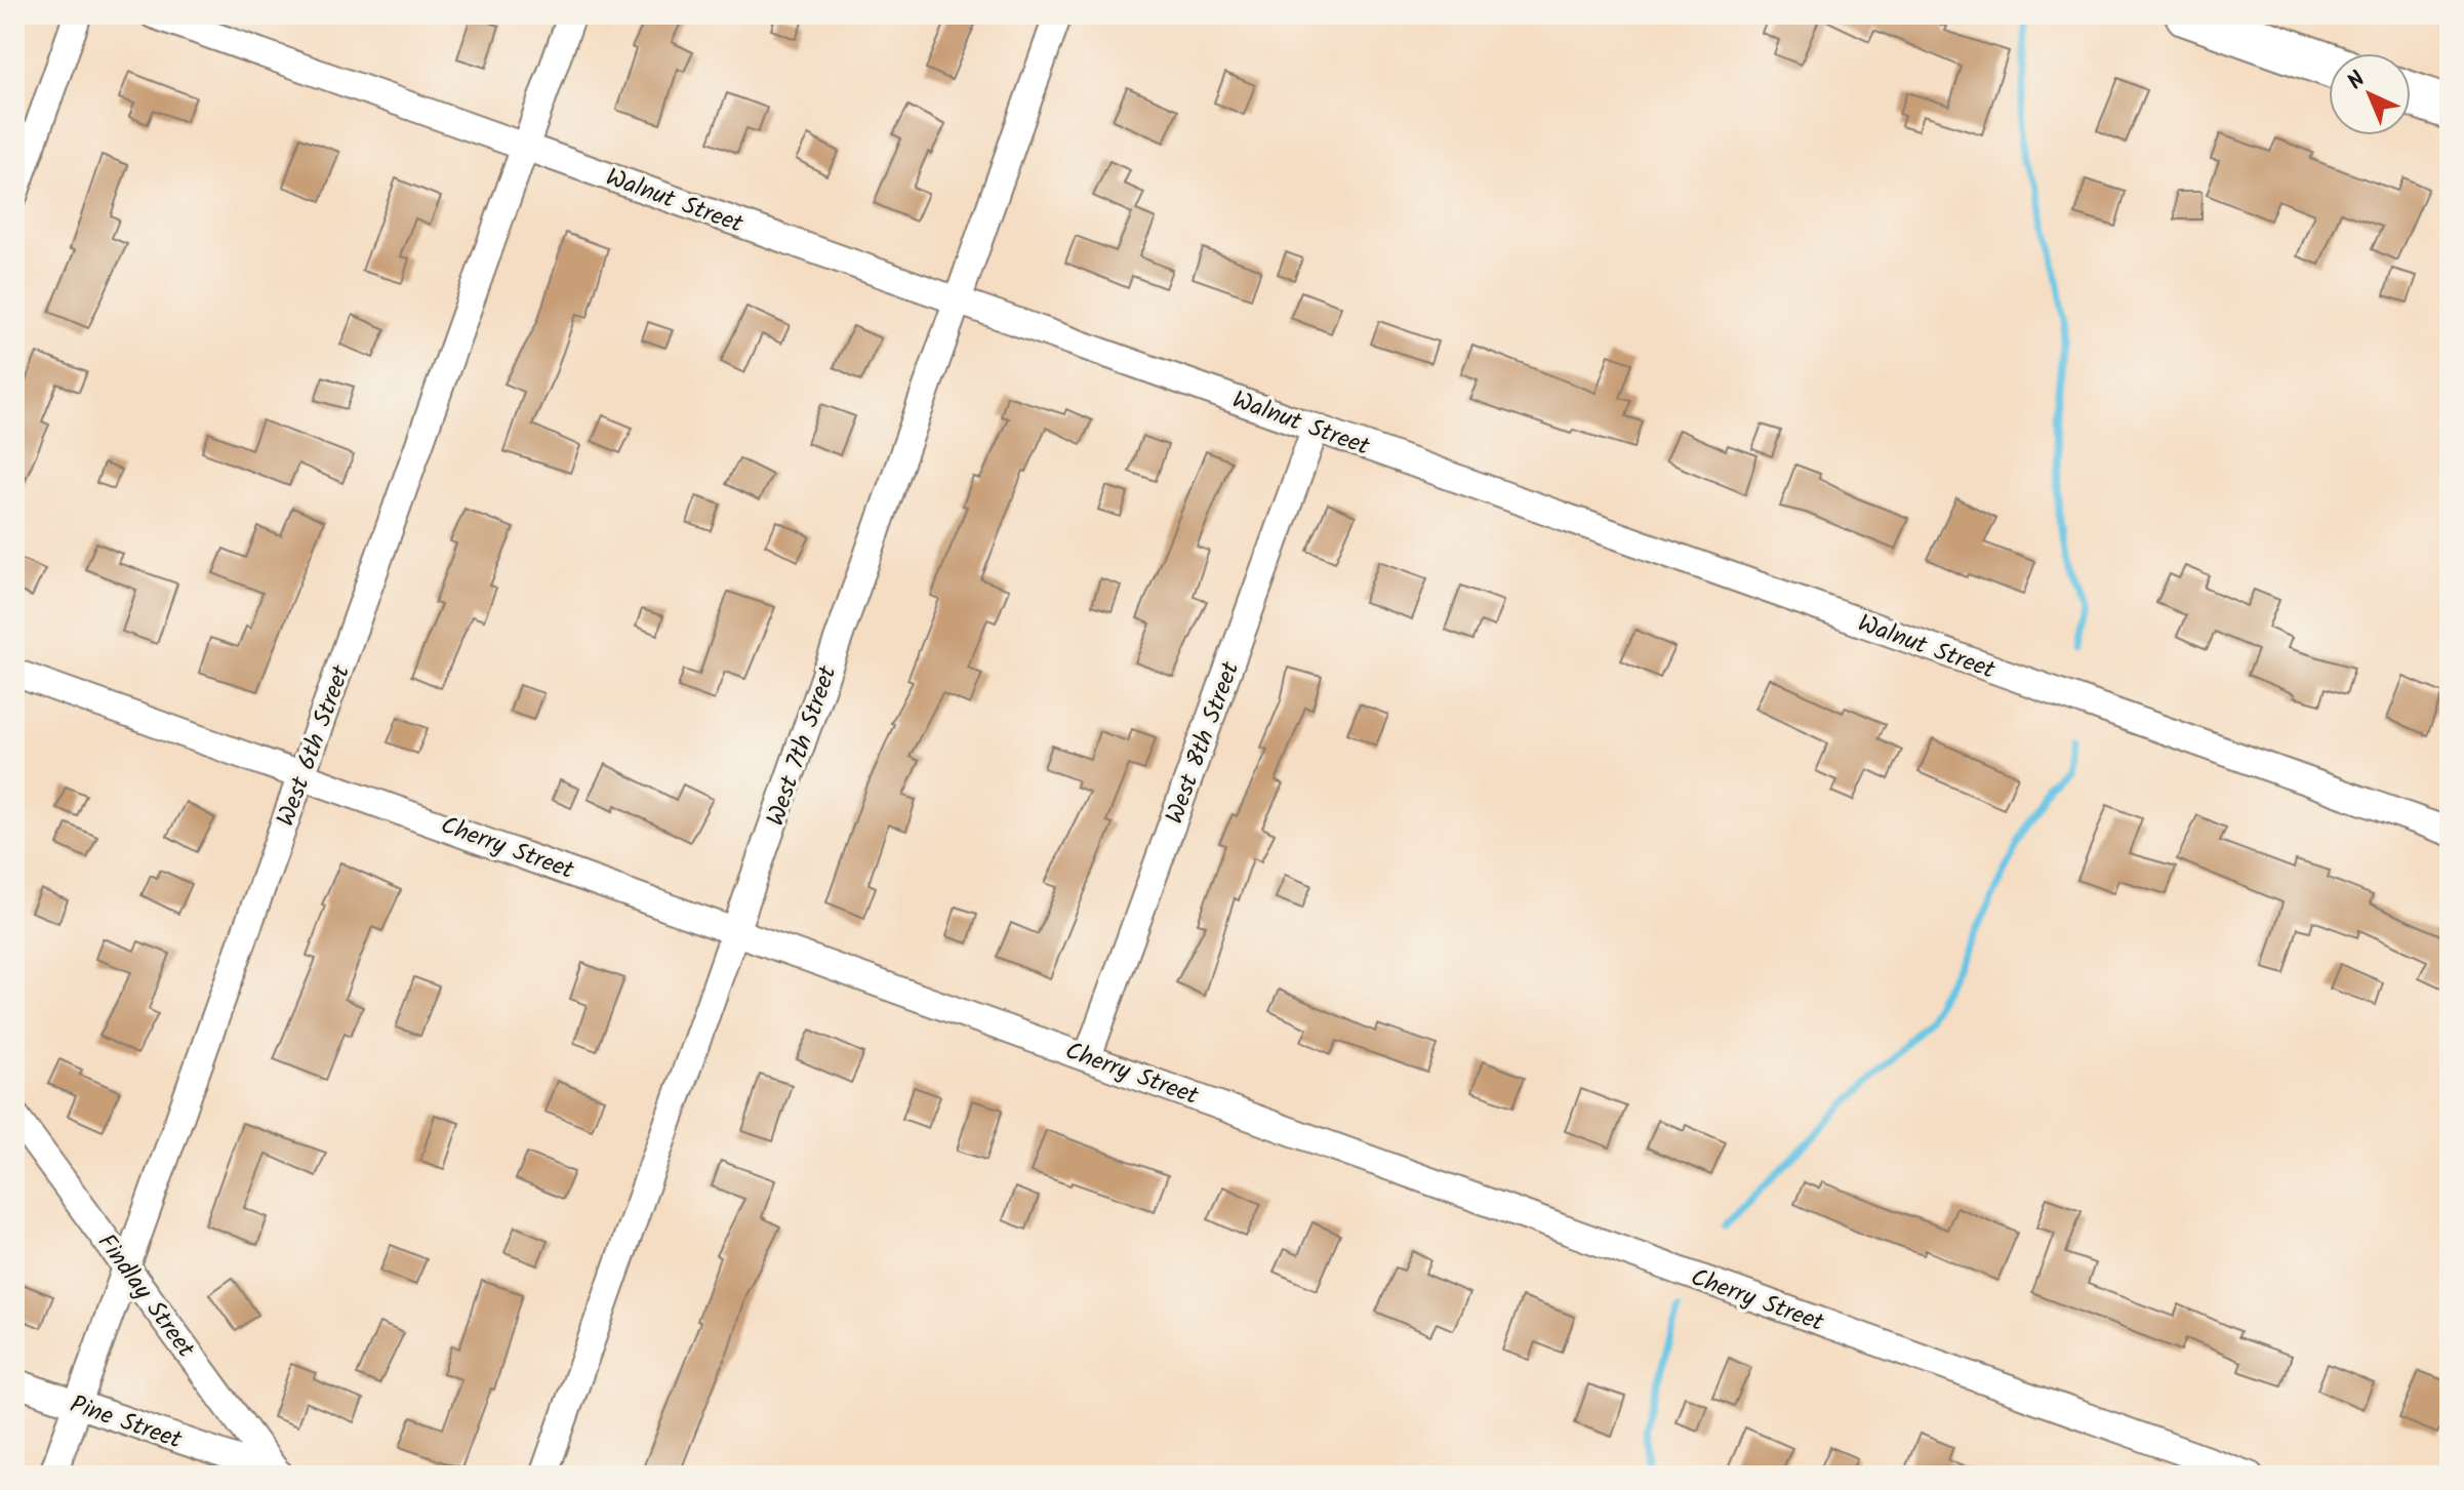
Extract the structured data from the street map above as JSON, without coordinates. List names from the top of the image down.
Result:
{
  "streets": {
    "street": [
      "Walnut Street",
      "West 8th Street",
      "West 6th Street",
      "West 7th Street",
      "Cherry Street",
      "Findlay Street",
      "Pine Street"
    ]
  },
  "crossings": [
    ["Walnut Street", "West 8th Street"],
    ["Walnut Street", "West 6th Street"],
    ["Walnut Street", "West 7th Street"],
    ["West 8th Street", "Cherry Street"],
    ["West 6th Street", "Cherry Street"],
    ["West 6th Street", "Findlay Street"],
    ["West 6th Street", "Pine Street"],
    ["West 7th Street", "Cherry Street"],
    ["Findlay Street", "Pine Street"]
  ],
  "north": "top left"
}
